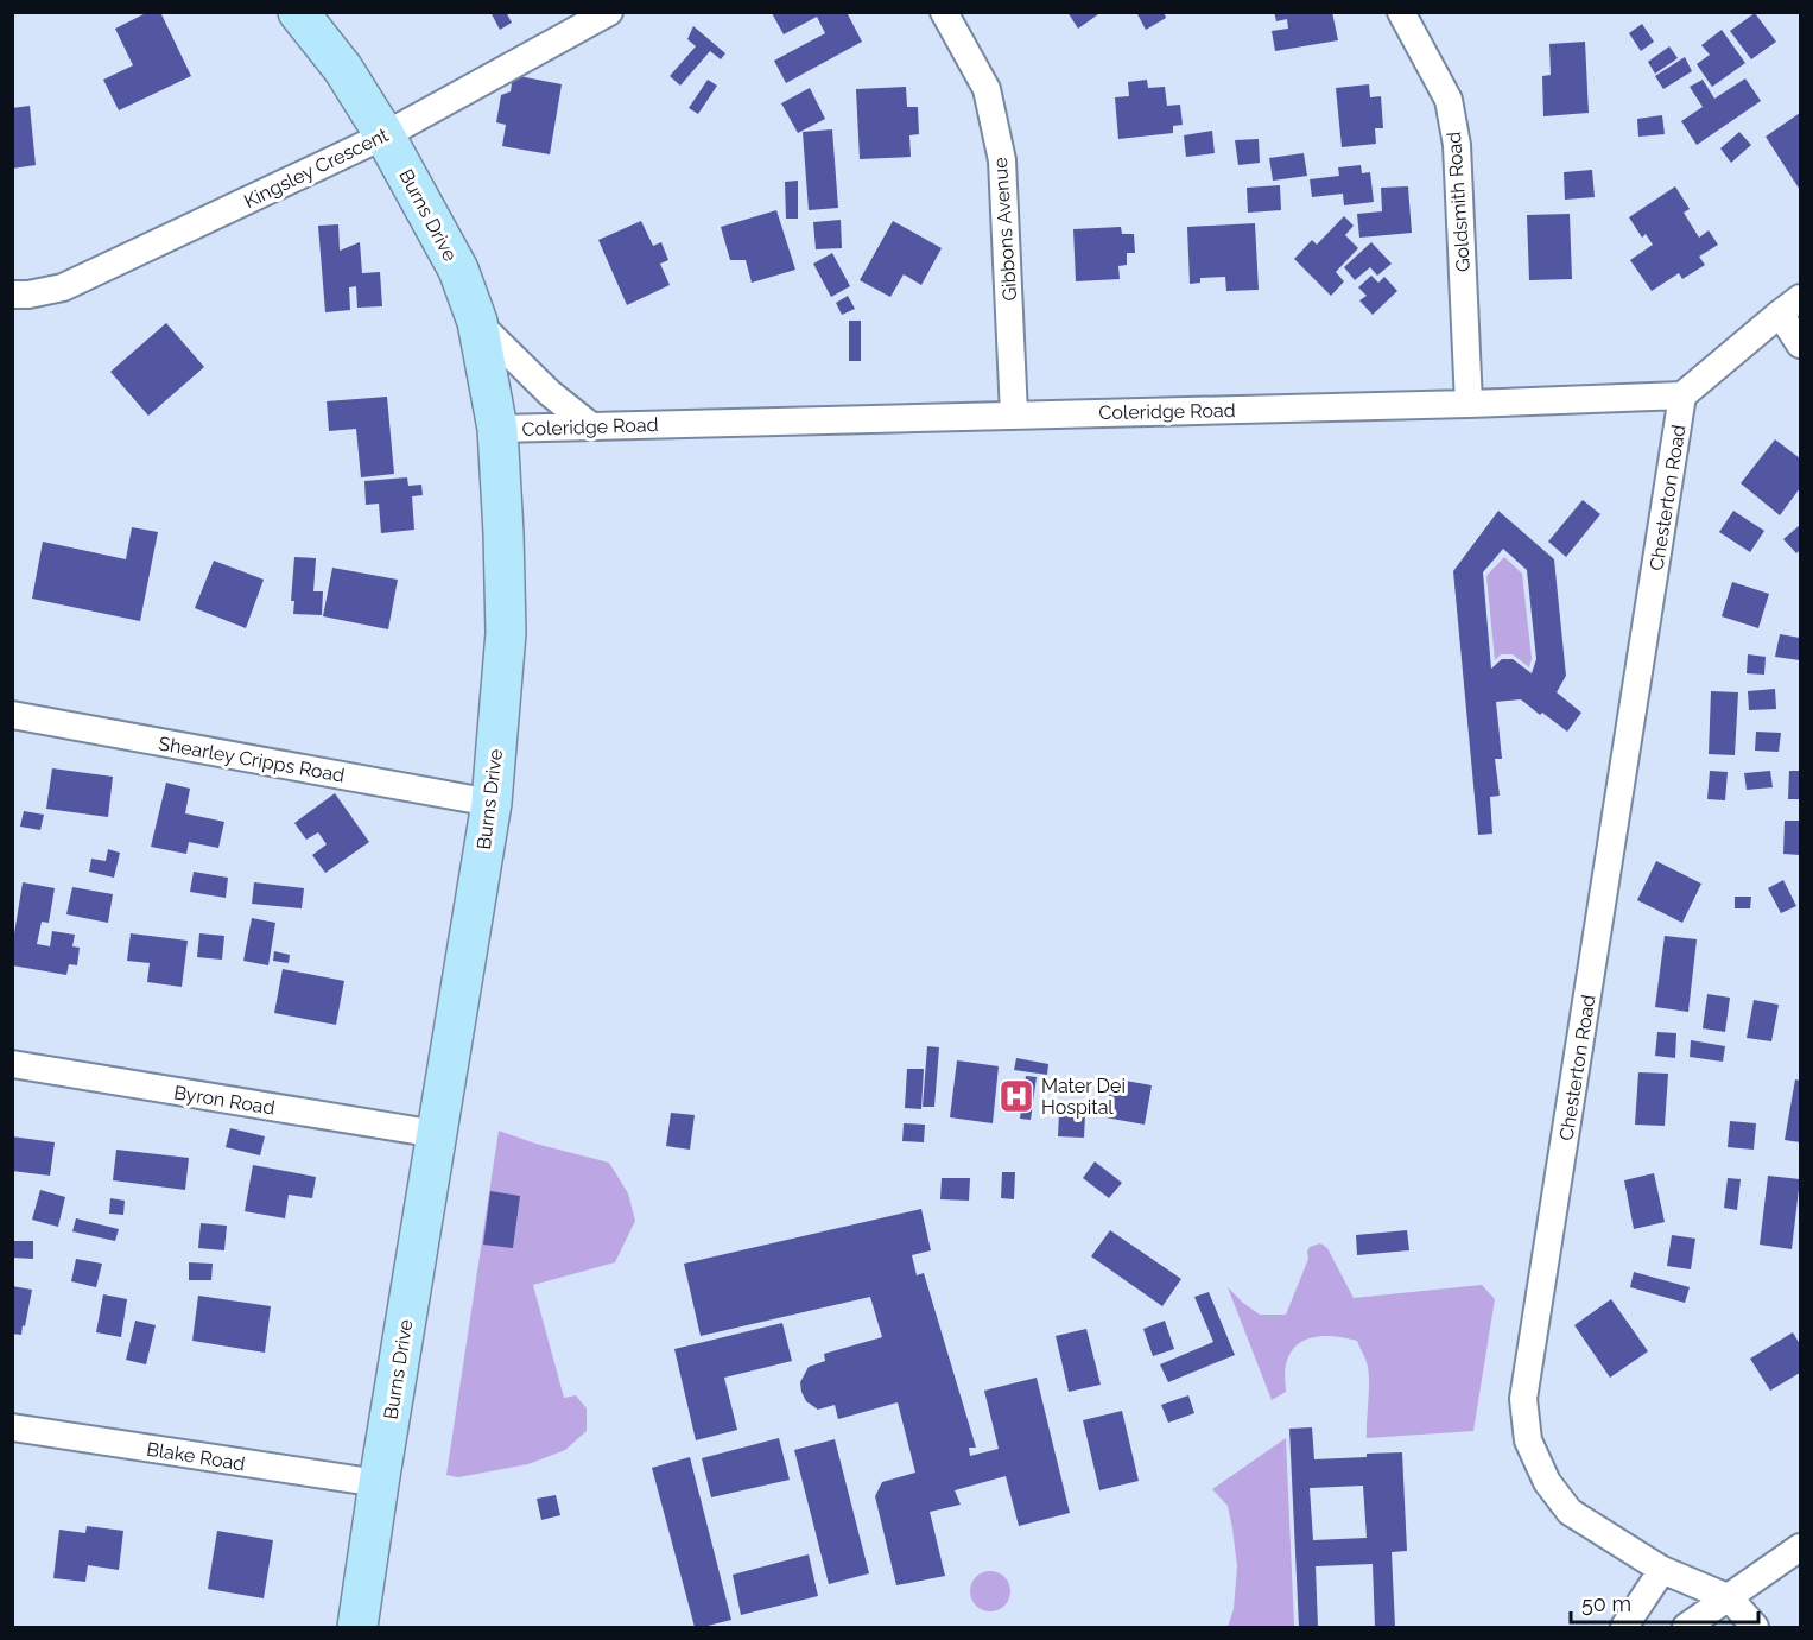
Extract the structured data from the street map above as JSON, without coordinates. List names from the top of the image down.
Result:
{
  "streets": {
    "main road": ["Burns Drive"],
    "street": [
      "Kingsley Crescent",
      "Goldsmith Road",
      "Gibbons Avenue",
      "Coleridge Road",
      "Chesterton Road",
      "Shearley Cripps Road",
      "Byron Road",
      "Blake Road"
    ]
  },
  "crossings": [
    ["Kingsley Crescent", "Burns Drive"],
    ["Goldsmith Road", "Coleridge Road"],
    ["Burns Drive", "Coleridge Road"],
    ["Burns Drive", "Shearley Cripps Road"],
    ["Burns Drive", "Byron Road"],
    ["Burns Drive", "Blake Road"],
    ["Gibbons Avenue", "Coleridge Road"],
    ["Coleridge Road", "Chesterton Road"]
  ],
  "places": {
    "hospital": ["Mater Dei Hospital"]
  },
  "scale_bar": "50 m"
}
